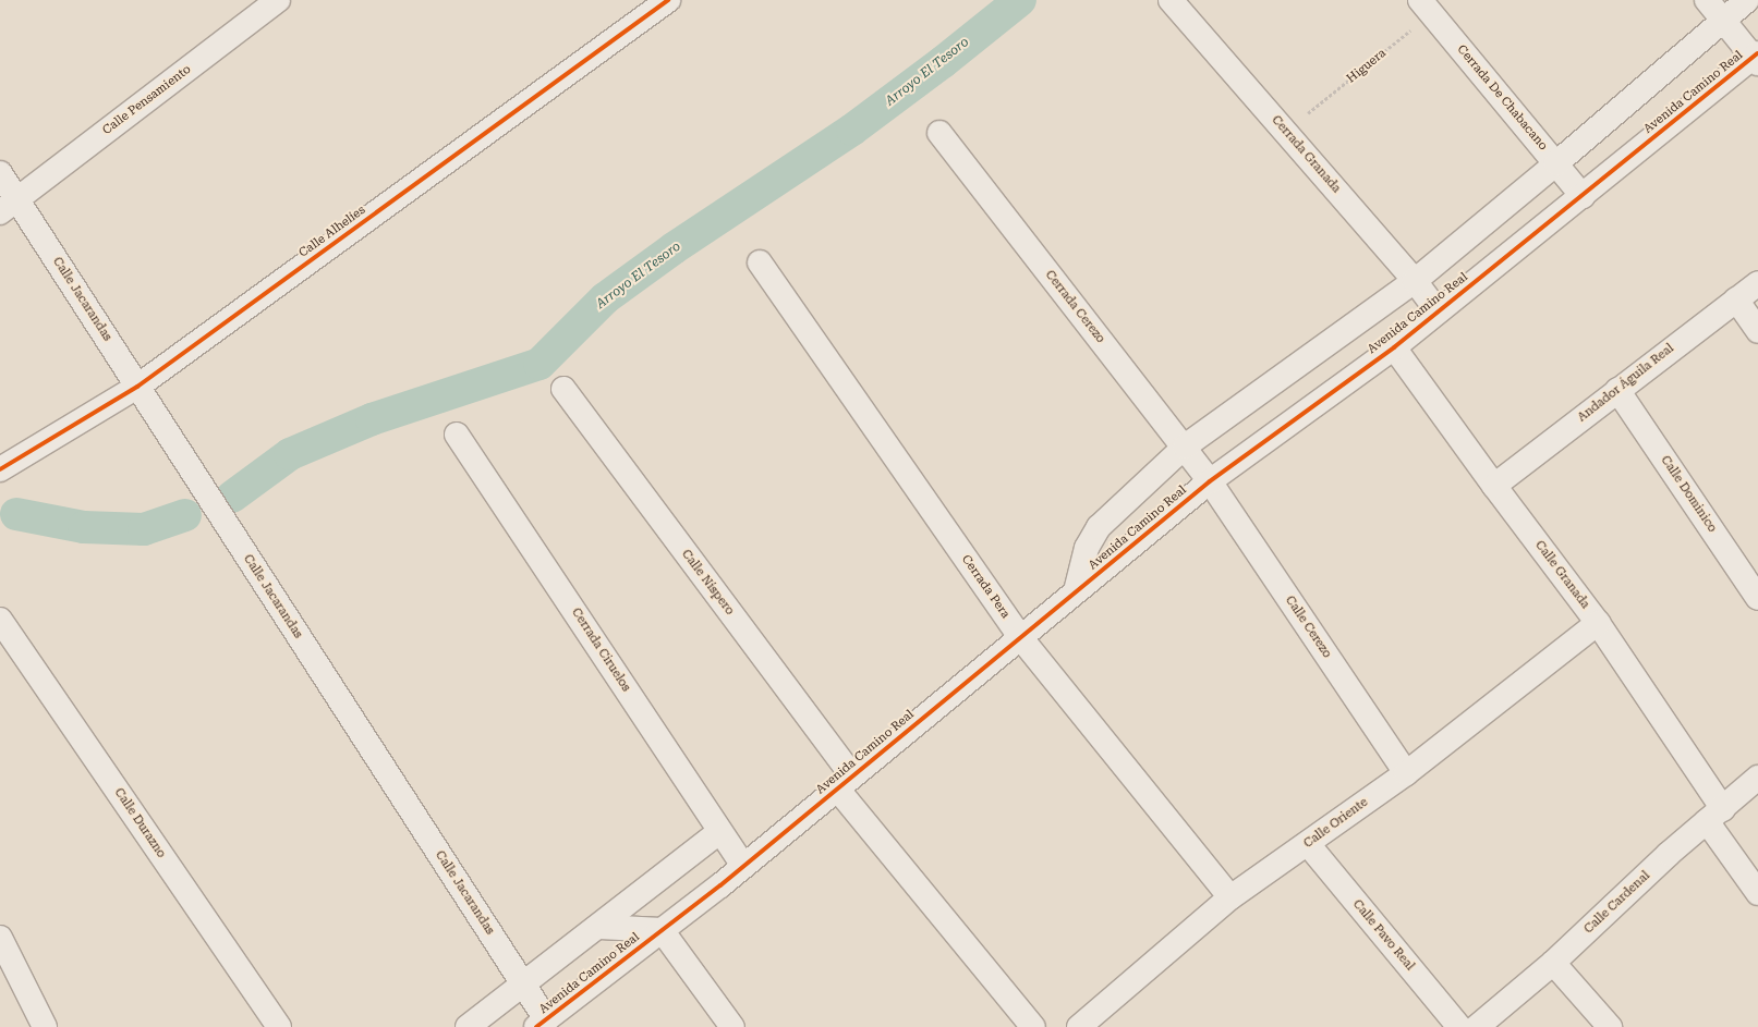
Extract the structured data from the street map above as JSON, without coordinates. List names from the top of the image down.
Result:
{
  "streets": {
    "street": [
      "Avenida Camino Real",
      "Cerrada De Chabacano",
      "Calle Pensamiento",
      "Cerrada Granada",
      "Calle Alhelíes",
      "Calle Jacarandas",
      "Cerrada Cerezo",
      "Andador Águila Real",
      "Calle Dominico",
      "Calle Granada",
      "Calle Níspero",
      "Cerrada Pera",
      "Calle Cerezo",
      "Cerrada Ciruelos",
      "Calle Durazno",
      "Calle Oriente",
      "Calle Cardenal",
      "Calle Pavo Real"
    ],
    "path": ["Higuera"]
  },
  "crossings": [
    ["Higuera", "Cerrada De Chabacano"],
    ["Higuera", "Cerrada Granada"],
    ["Avenida Camino Real", "Cerrada De Chabacano"],
    ["Avenida Camino Real", "Cerrada Granada"],
    ["Avenida Camino Real", "Calle Jacarandas"],
    ["Avenida Camino Real", "Cerrada Cerezo"],
    ["Avenida Camino Real", "Calle Granada"],
    ["Avenida Camino Real", "Calle Níspero"],
    ["Avenida Camino Real", "Cerrada Pera"],
    ["Avenida Camino Real", "Calle Cerezo"],
    ["Avenida Camino Real", "Cerrada Ciruelos"],
    ["Calle Pensamiento", "Calle Jacarandas"],
    ["Calle Alhelíes", "Calle Jacarandas"],
    ["Cerrada Cerezo", "Calle Cerezo"],
    ["Andador Águila Real", "Calle Dominico"],
    ["Andador Águila Real", "Calle Granada"],
    ["Calle Granada", "Calle Oriente"],
    ["Calle Granada", "Calle Cardenal"],
    ["Cerrada Pera", "Calle Oriente"],
    ["Calle Cerezo", "Calle Oriente"],
    ["Calle Oriente", "Calle Pavo Real"]
  ],
  "water": ["Arroyo El Tesoro"]
}
